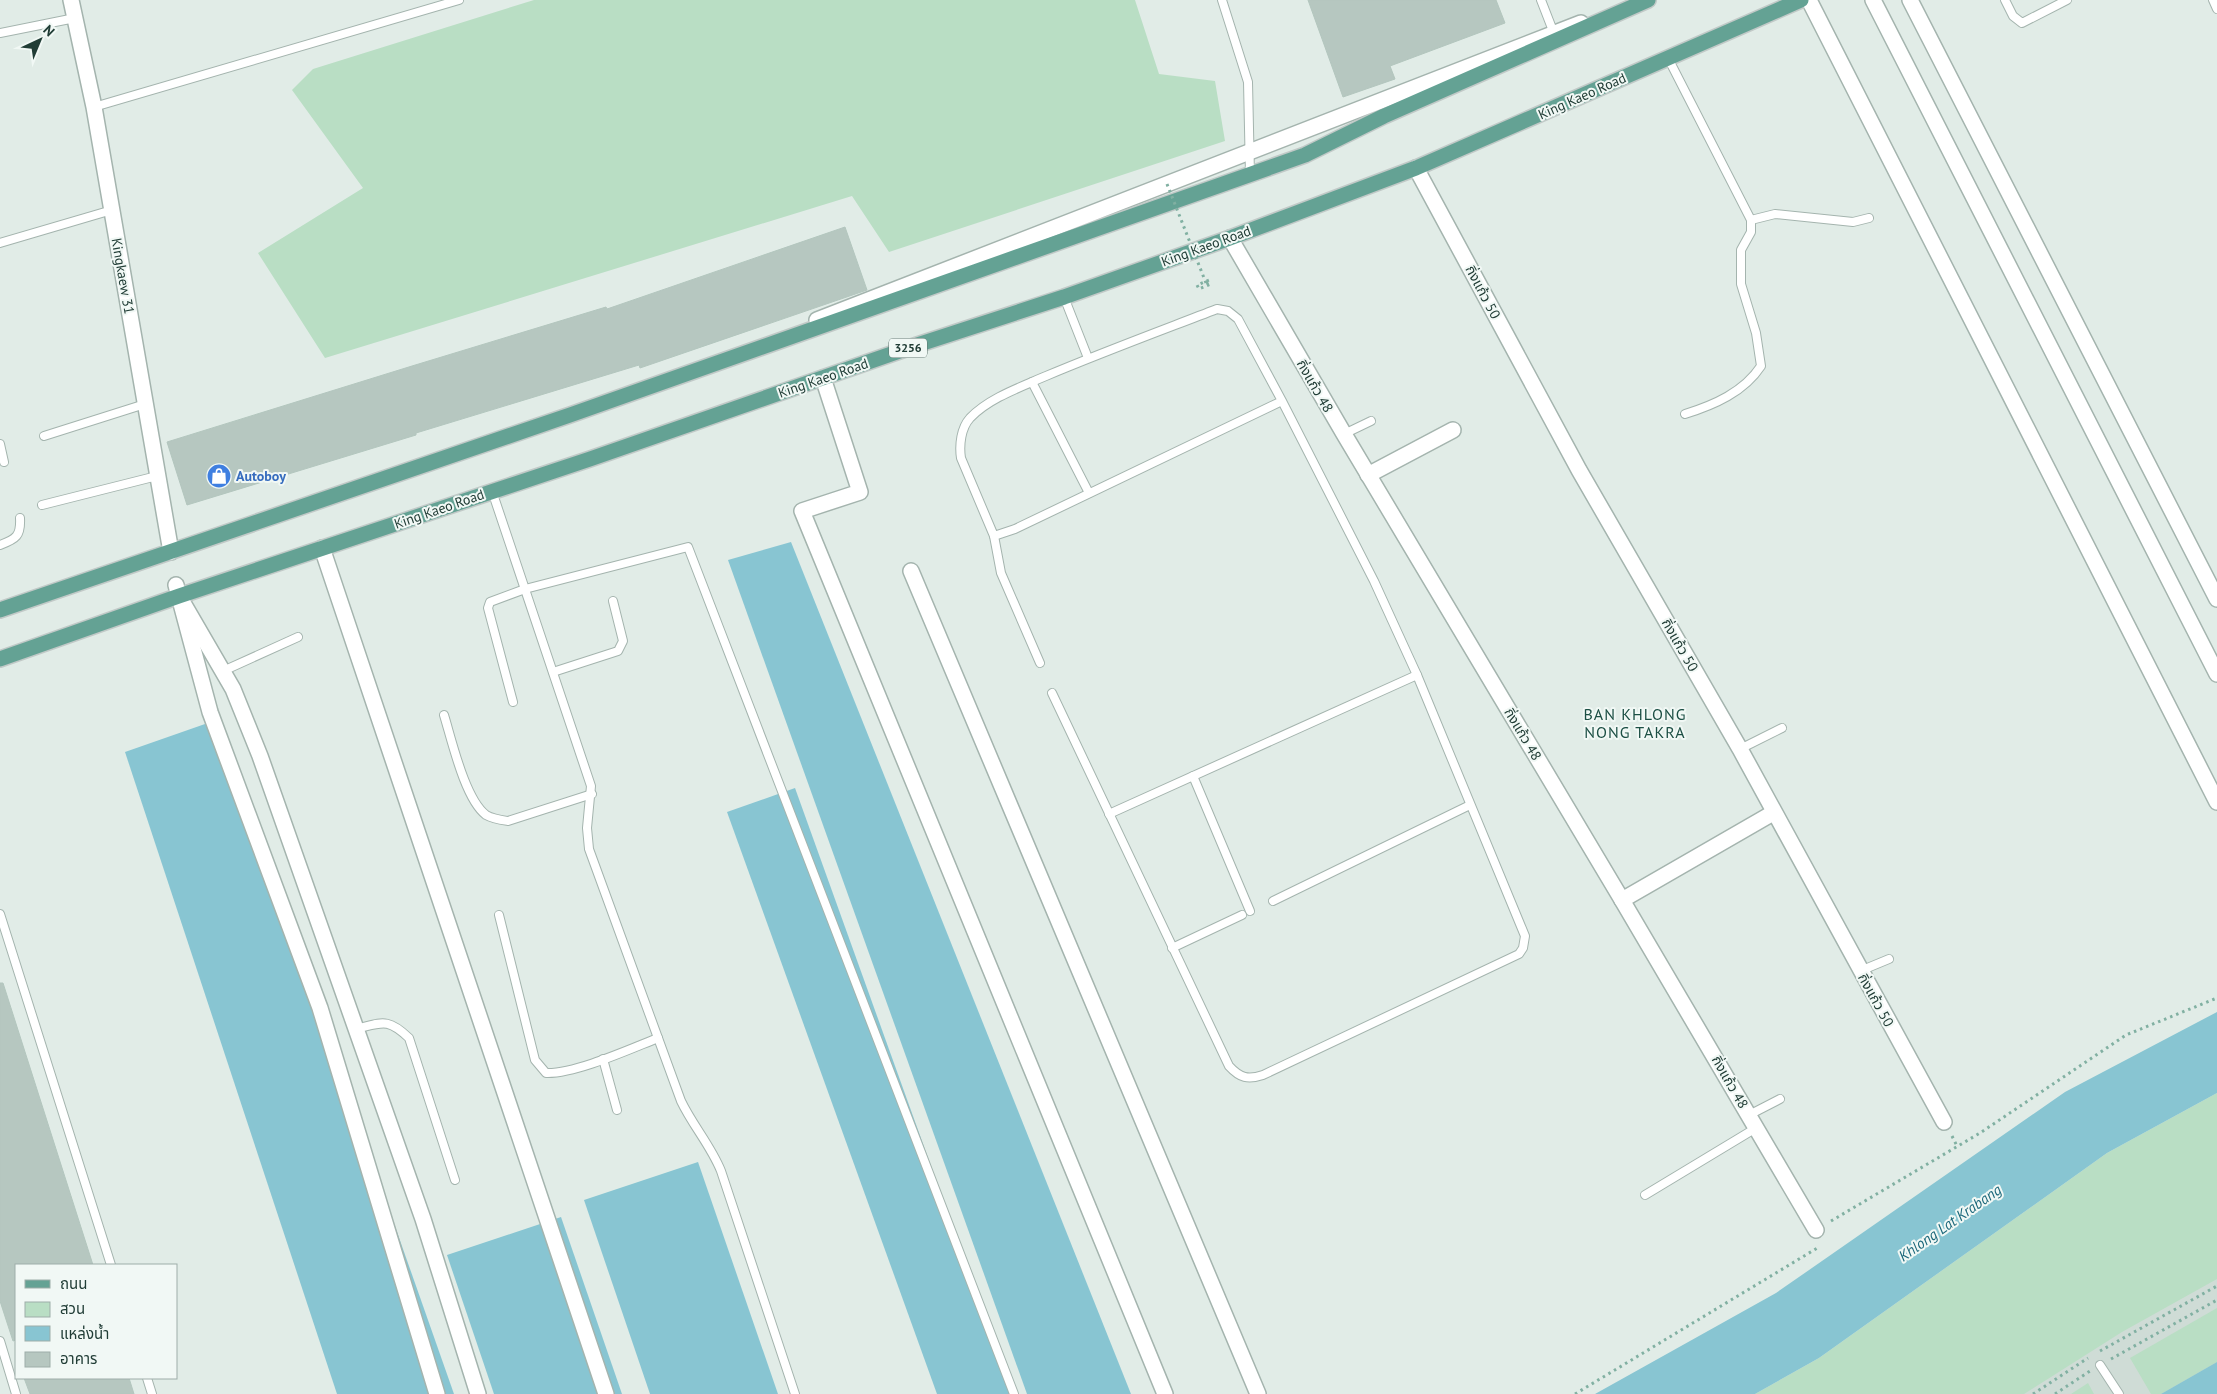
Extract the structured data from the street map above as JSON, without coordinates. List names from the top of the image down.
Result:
{
  "streets": {
    "main road": ["King Kaeo Road", "3256"],
    "street": ["Kingkaew 31", "กิ่งแก้ว 50", "กิ่งแก้ว 48"]
  },
  "crossings": [
    ["King Kaeo Road", "กิ่งแก้ว 50"],
    ["King Kaeo Road", "กิ่งแก้ว 48"]
  ],
  "districts": ["BAN KHLONG NONG TAKRA"],
  "water": ["Khlong Lat Krabang"],
  "places": {
    "shop": ["Autoboy"]
  },
  "legend": [
    "ถนน",
    "สวน",
    "แหล่งน้ำ",
    "อาคาร"
  ],
  "north": "top right"
}
